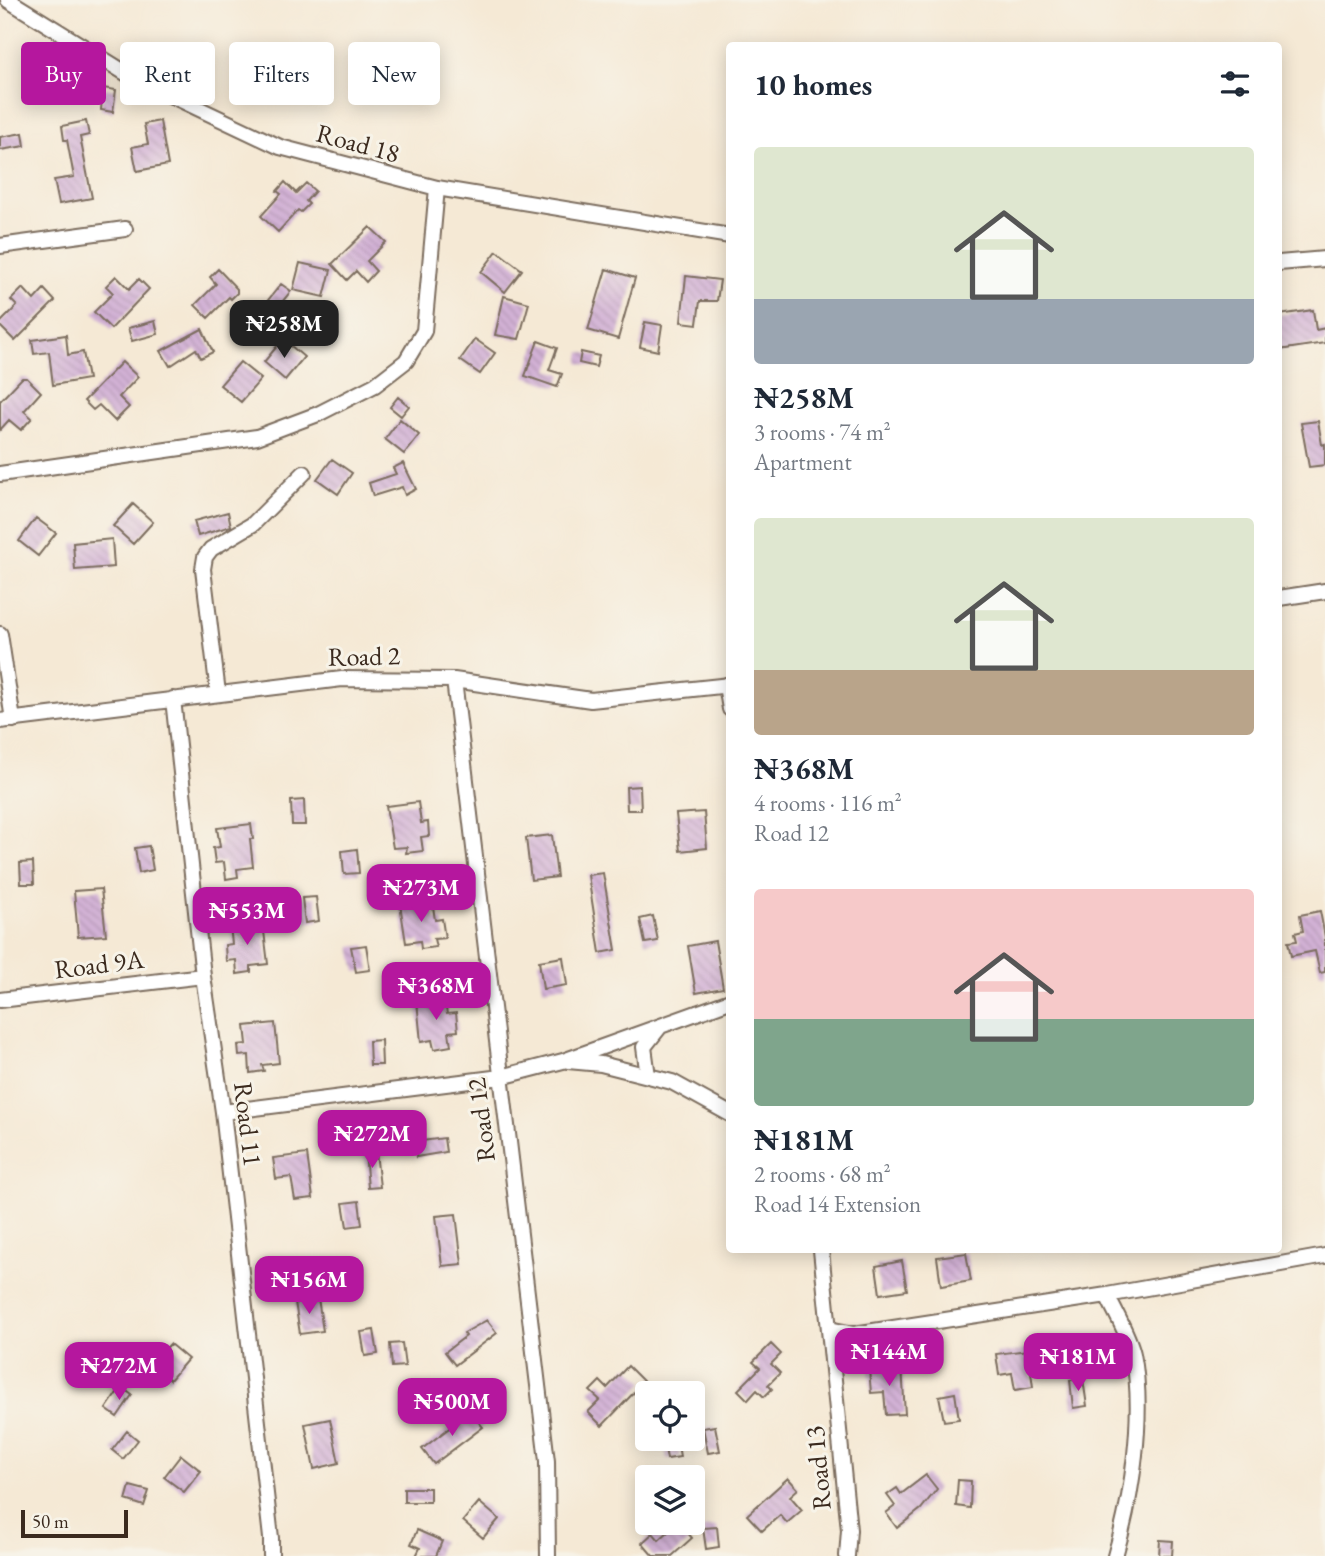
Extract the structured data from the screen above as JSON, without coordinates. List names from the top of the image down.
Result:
{
  "streets": {
    "street": [
      "Road 18",
      "Road 2",
      "Road 9A",
      "Road 12",
      "Road 11",
      "Road 13"
    ]
  },
  "crossings": [
    ["Road 2", "Road 12"],
    ["Road 2", "Road 11"],
    ["Road 9A", "Road 11"]
  ],
  "scale_bar": "50 m",
  "page": {
    "chip": [
      "Buy",
      "Rent",
      "Filters",
      "New"
    ],
    "heading": "10 homes",
    "list": [
      {
        "name": "₦258M",
        "note": "3 rooms · 74 m² · Apartment"
      },
      {
        "name": "₦368M",
        "note": "4 rooms · 116 m² · Road 12"
      },
      {
        "name": "₦181M",
        "note": "2 rooms · 68 m² · Road 14 Extension"
      }
    ],
    "price": [
      "₦258M",
      "₦273M",
      "₦553M",
      "₦368M",
      "₦272M",
      "₦156M",
      "₦144M",
      "₦181M",
      "₦272M",
      "₦500M"
    ],
    "scale": "50 m"
  }
}
